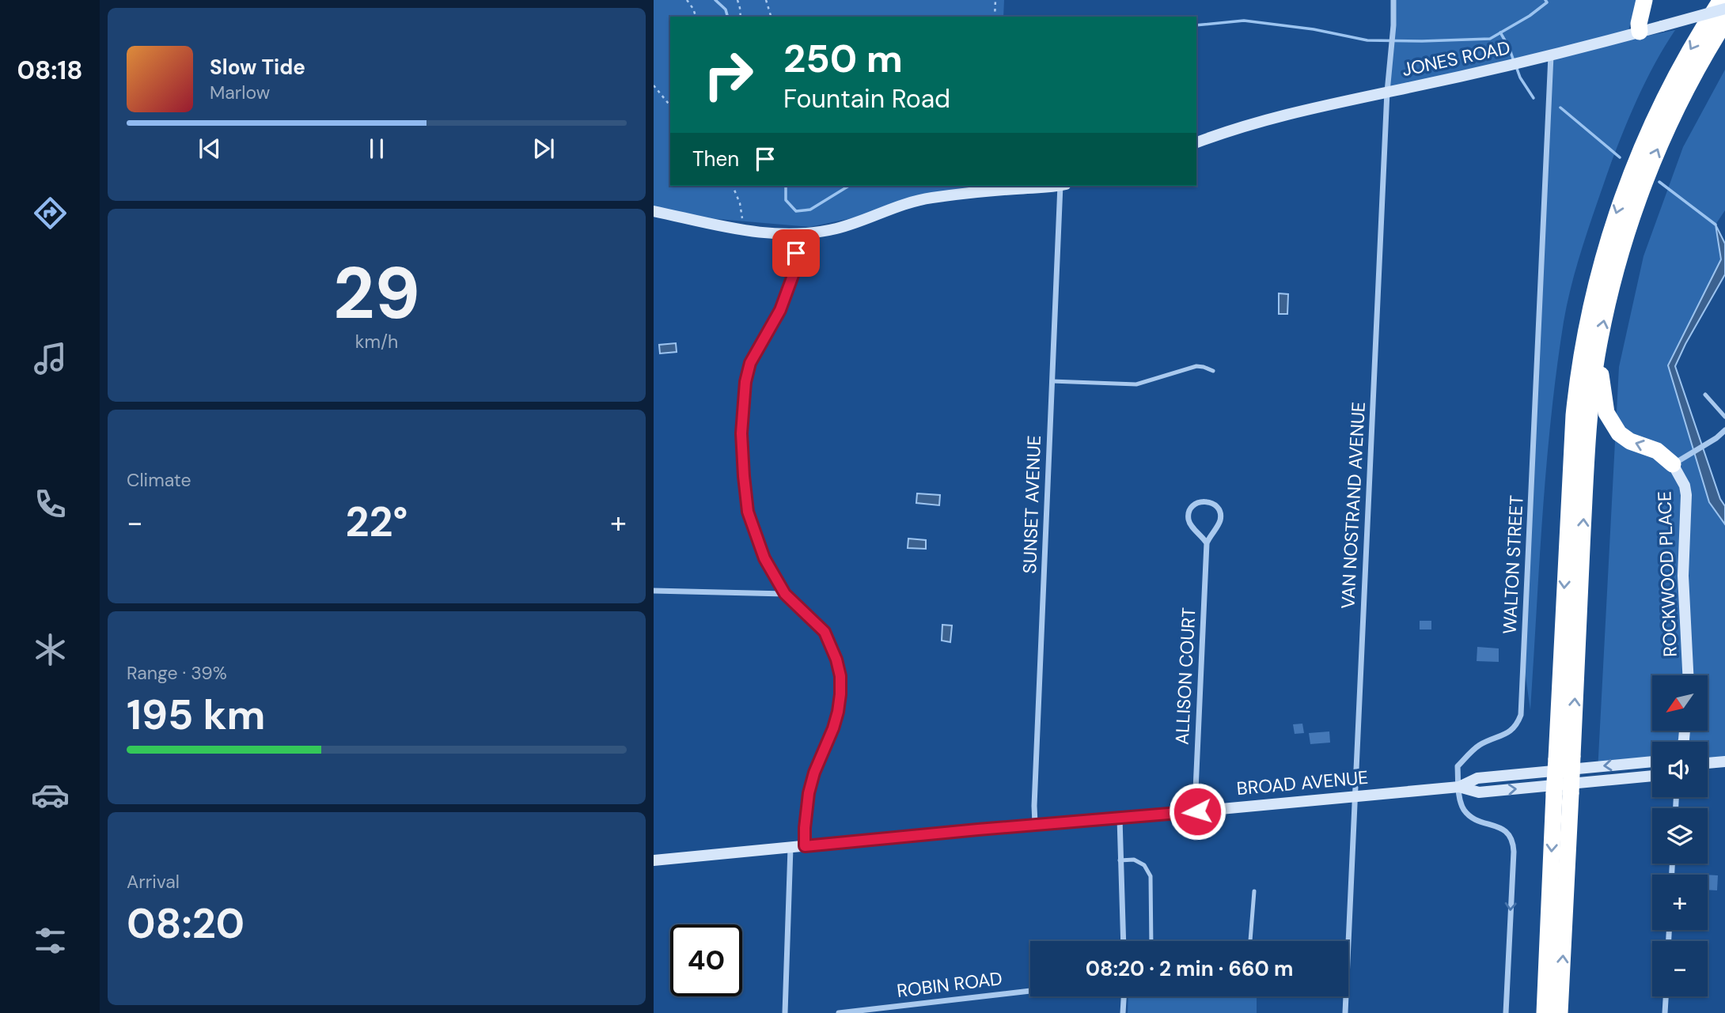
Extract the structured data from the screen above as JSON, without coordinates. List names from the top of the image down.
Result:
{
  "streets": {
    "street": [
      "JONES ROAD",
      "SUNSET AVENUE",
      "VAN NOSTRAND AVENUE",
      "WALTON STREET",
      "ROCKWOOD PLACE",
      "ALLISON COURT",
      "BROAD AVENUE",
      "ROBIN ROAD"
    ]
  },
  "crossings": [
    ["JONES ROAD", "VAN NOSTRAND AVENUE"],
    ["JONES ROAD", "WALTON STREET"],
    ["SUNSET AVENUE", "BROAD AVENUE"],
    ["VAN NOSTRAND AVENUE", "BROAD AVENUE"],
    ["WALTON STREET", "BROAD AVENUE"],
    ["ALLISON COURT", "BROAD AVENUE"]
  ],
  "north": "bottom left",
  "page": {
    "tabs": "08:18",
    "turn": ["250 m", "Fountain Road"],
    "song": ["Slow Tide", "Marlow"],
    "then": "Then",
    "tile": [
      ["29", "km/h"],
      "Climate",
      ["Range · 39%", "195 km"],
      ["Arrival", "08:20"]
    ],
    "heat": ["−", "22°", "+"],
    "map_buttons": ["+", "−"],
    "limit": "40",
    "trip": "08:20 · 2 min · 660 m"
  }
}
